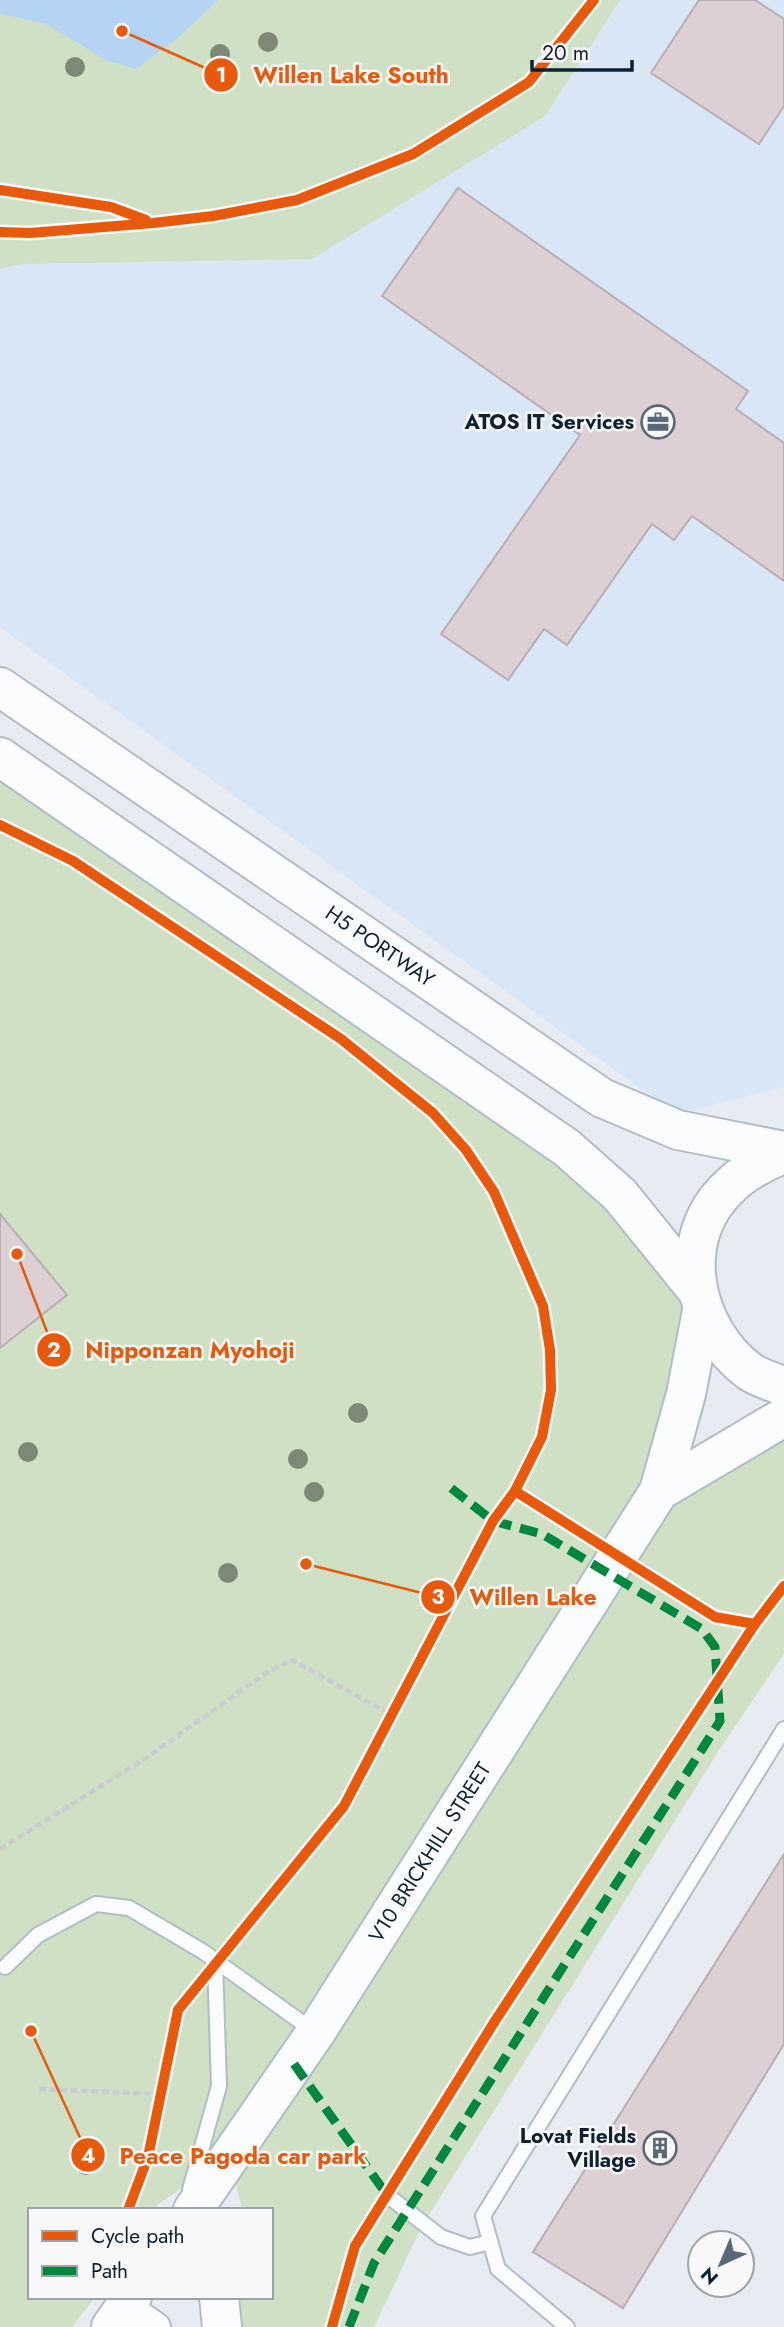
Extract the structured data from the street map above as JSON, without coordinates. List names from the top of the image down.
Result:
{
  "streets": {
    "main road": ["H5 PORTWAY", "V10 BRICKHILL STREET"]
  },
  "crossings": [
    ["H5 PORTWAY", "V10 BRICKHILL STREET"]
  ],
  "places": {
    "other": [
      "Willen Lake South",
      "Nipponzan Myohoji",
      "Willen Lake",
      "Peace Pagoda car park"
    ],
    "office": ["ATOS IT Services"],
    "building": ["Lovat Fields Village"]
  },
  "legend": ["Cycle path", "Path"],
  "scale_bar": "20 m",
  "north": "bottom left"
}
